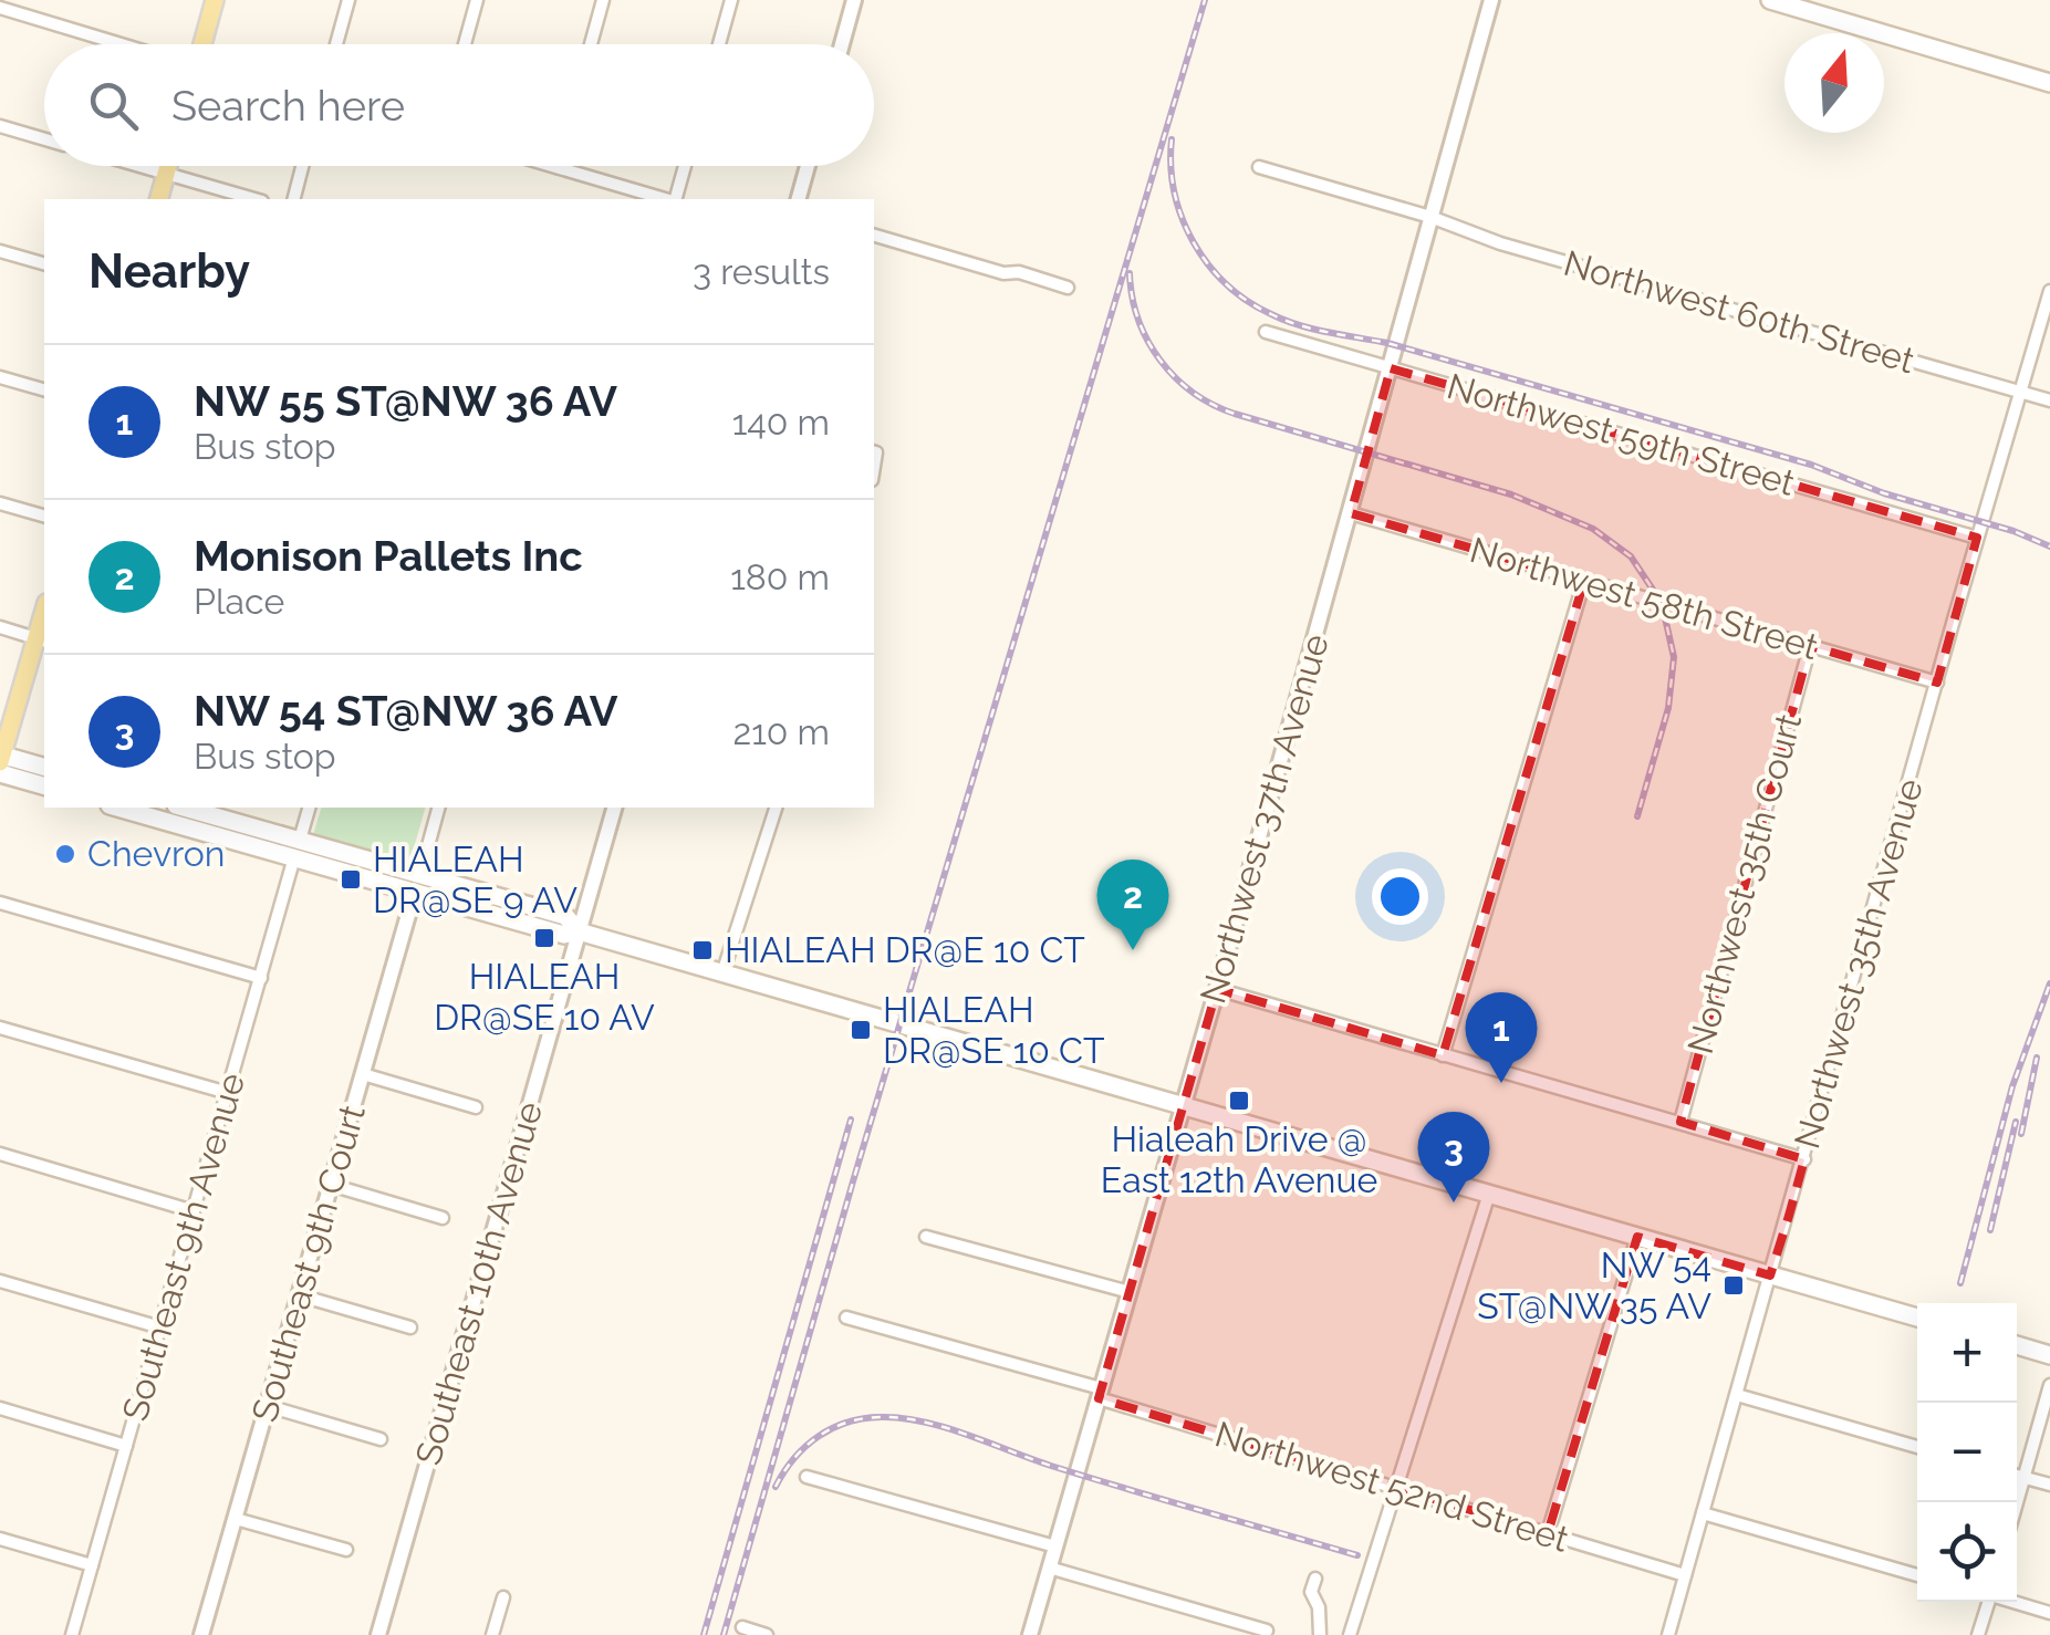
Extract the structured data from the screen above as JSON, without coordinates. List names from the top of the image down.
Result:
{
  "streets": {
    "street": [
      "Northwest 60th Street",
      "Northwest 59th Street",
      "Northwest 58th Street",
      "Northwest 37th Avenue",
      "Northwest 35th Court",
      "Northwest 35th Avenue",
      "Southeast 9th Avenue",
      "Southeast 9th Court",
      "Southeast 10th Avenue",
      "Northwest 52nd Street"
    ]
  },
  "crossings": [
    ["Northwest 60th Street", "Northwest 37th Avenue"],
    ["Northwest 60th Street", "Northwest 35th Avenue"],
    ["Northwest 59th Street", "Northwest 37th Avenue"],
    ["Northwest 59th Street", "Northwest 35th Avenue"],
    ["Northwest 58th Street", "Northwest 37th Avenue"],
    ["Northwest 58th Street", "Northwest 35th Court"],
    ["Northwest 58th Street", "Northwest 35th Avenue"],
    ["Northwest 37th Avenue", "Northwest 52nd Street"],
    ["Northwest 35th Avenue", "Northwest 52nd Street"]
  ],
  "places": {
    "other": ["Chevron"],
    "transit": [
      "HIALEAH DR@SE 9 AV",
      "HIALEAH DR@SE 10 AV",
      "HIALEAH DR@E 10 CT",
      "HIALEAH DR@SE 10 CT",
      "Hialeah Drive @ East 12th Avenue",
      "NW 54 ST@NW 35 AV"
    ]
  },
  "north": "top",
  "page": {
    "search": "Search here",
    "heading": ["Nearby", "3 results"],
    "list": [
      {
        "mark": "1",
        "name": "NW 55 ST@NW 36 AV",
        "note": "Bus stop",
        "value": "140 m"
      },
      {
        "mark": "2",
        "name": "Monison Pallets Inc",
        "note": "Place",
        "value": "180 m"
      },
      {
        "mark": "3",
        "name": "NW 54 ST@NW 36 AV",
        "note": "Bus stop",
        "value": "210 m"
      }
    ],
    "pins": ["2", "1", "3"],
    "map_buttons": ["+", "−"]
  }
}
